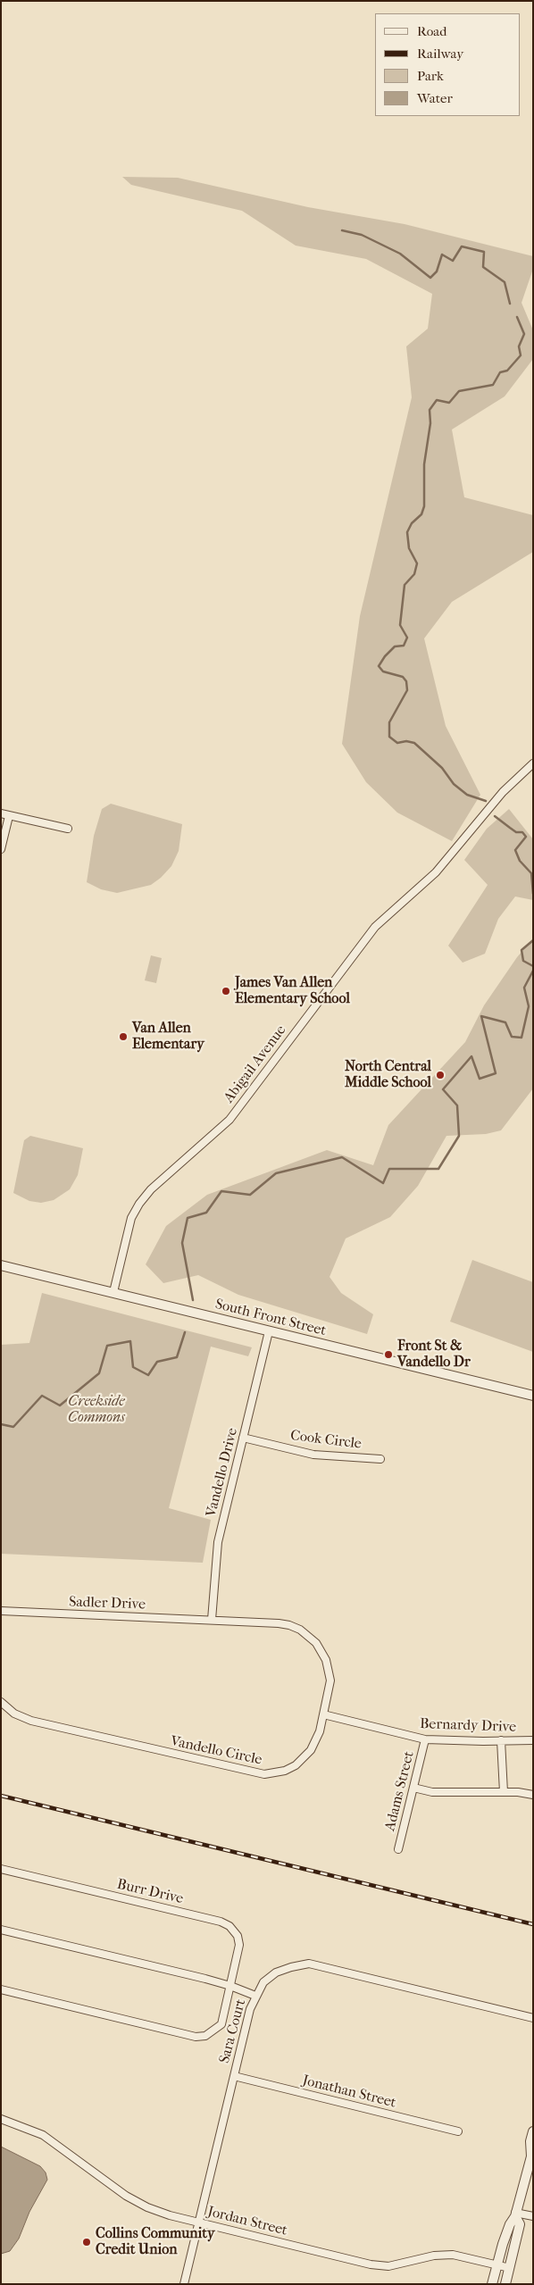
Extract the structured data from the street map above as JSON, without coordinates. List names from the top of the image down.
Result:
{
  "streets": {
    "street": [
      "Abigail Avenue",
      "South Front Street",
      "Cook Circle",
      "Vandello Drive",
      "Sadler Drive",
      "Bernardy Drive",
      "Vandello Circle",
      "Adams Street",
      "Burr Drive",
      "Sara Court",
      "Jonathan Street",
      "Jordan Street"
    ]
  },
  "crossings": [
    ["Abigail Avenue", "South Front Street"],
    ["South Front Street", "Vandello Drive"],
    ["Cook Circle", "Vandello Drive"],
    ["Vandello Drive", "Sadler Drive"],
    ["Vandello Drive", "Vandello Circle"],
    ["Sadler Drive", "Vandello Circle"],
    ["Bernardy Drive", "Vandello Circle"],
    ["Bernardy Drive", "Adams Street"],
    ["Sara Court", "Jonathan Street"],
    ["Sara Court", "Jordan Street"]
  ],
  "parks": ["Creekside Commons"],
  "places": [
    "James Van Allen Elementary School",
    "Van Allen Elementary",
    "North Central Middle School",
    "Front St & Vandello Dr",
    "Collins Community Credit Union"
  ],
  "legend": [
    "Road",
    "Railway",
    "Park",
    "Water"
  ]
}
